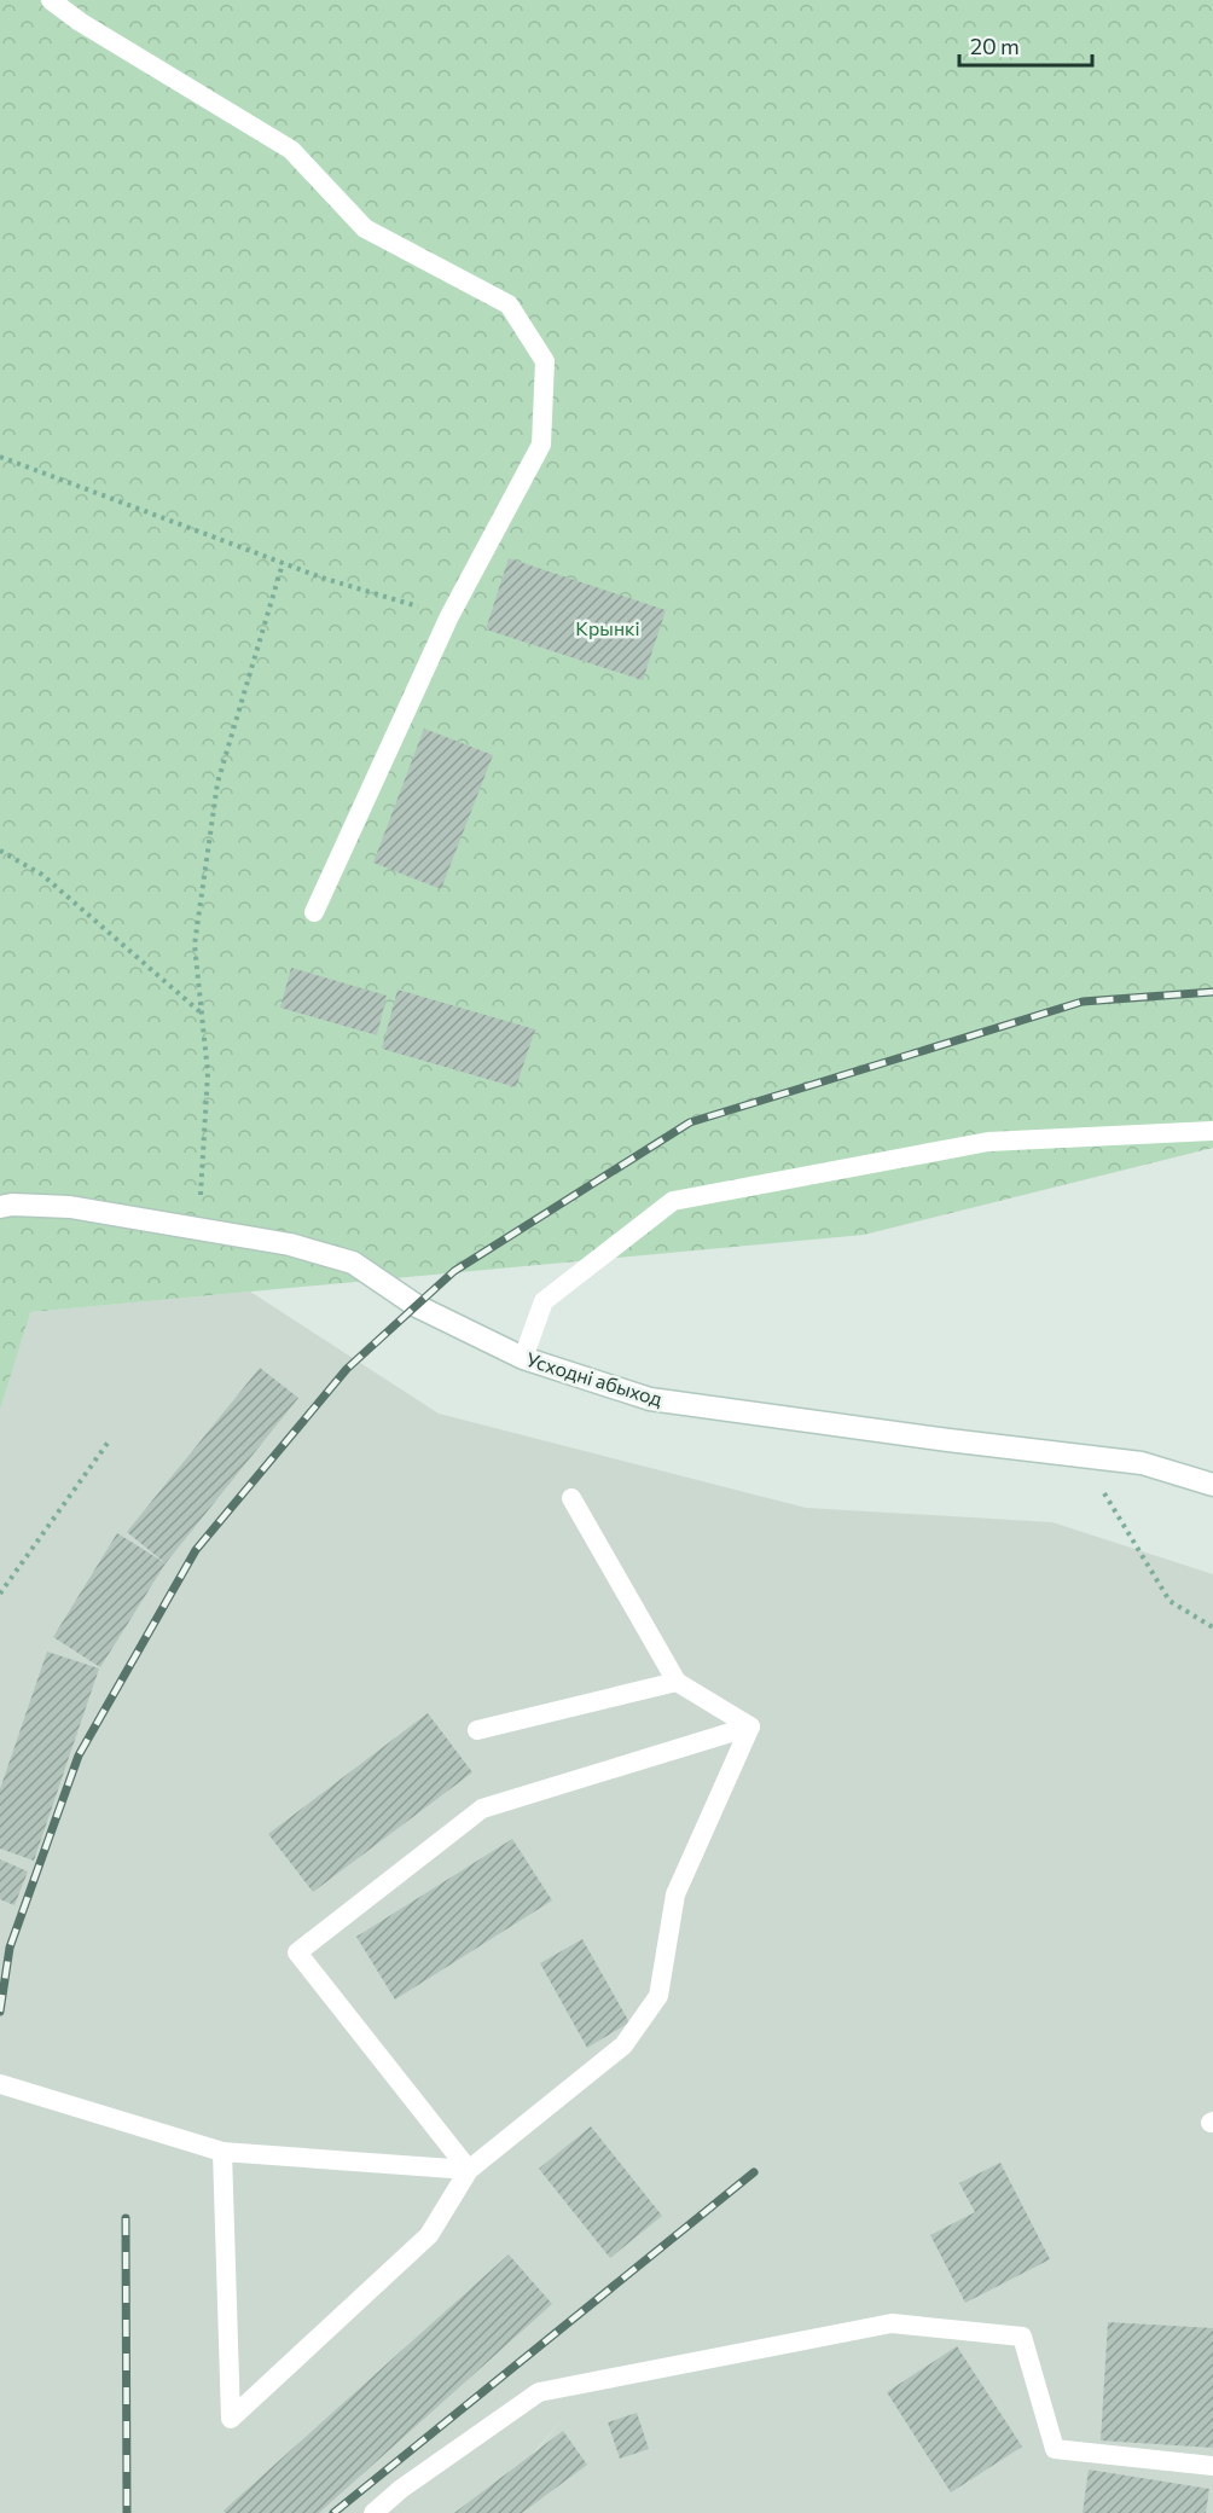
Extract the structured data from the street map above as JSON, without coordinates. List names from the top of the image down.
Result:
{
  "streets": {
    "main road": ["Усходні абыход"]
  },
  "parks": ["Крынкі"],
  "scale_bar": "20 m"
}
